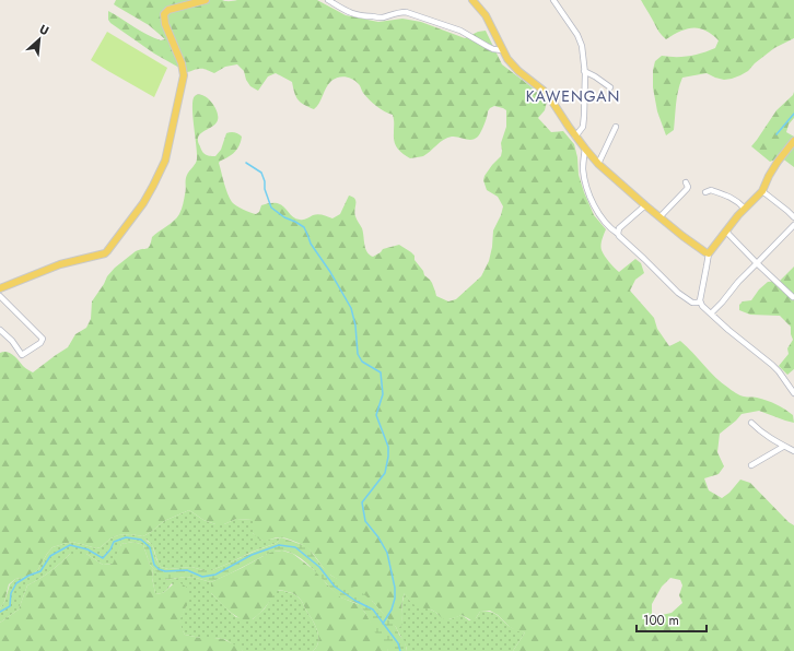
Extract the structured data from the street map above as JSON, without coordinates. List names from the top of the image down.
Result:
{
  "districts": ["KAWENGAN"],
  "scale_bar": "100 m",
  "north": "top right"
}
